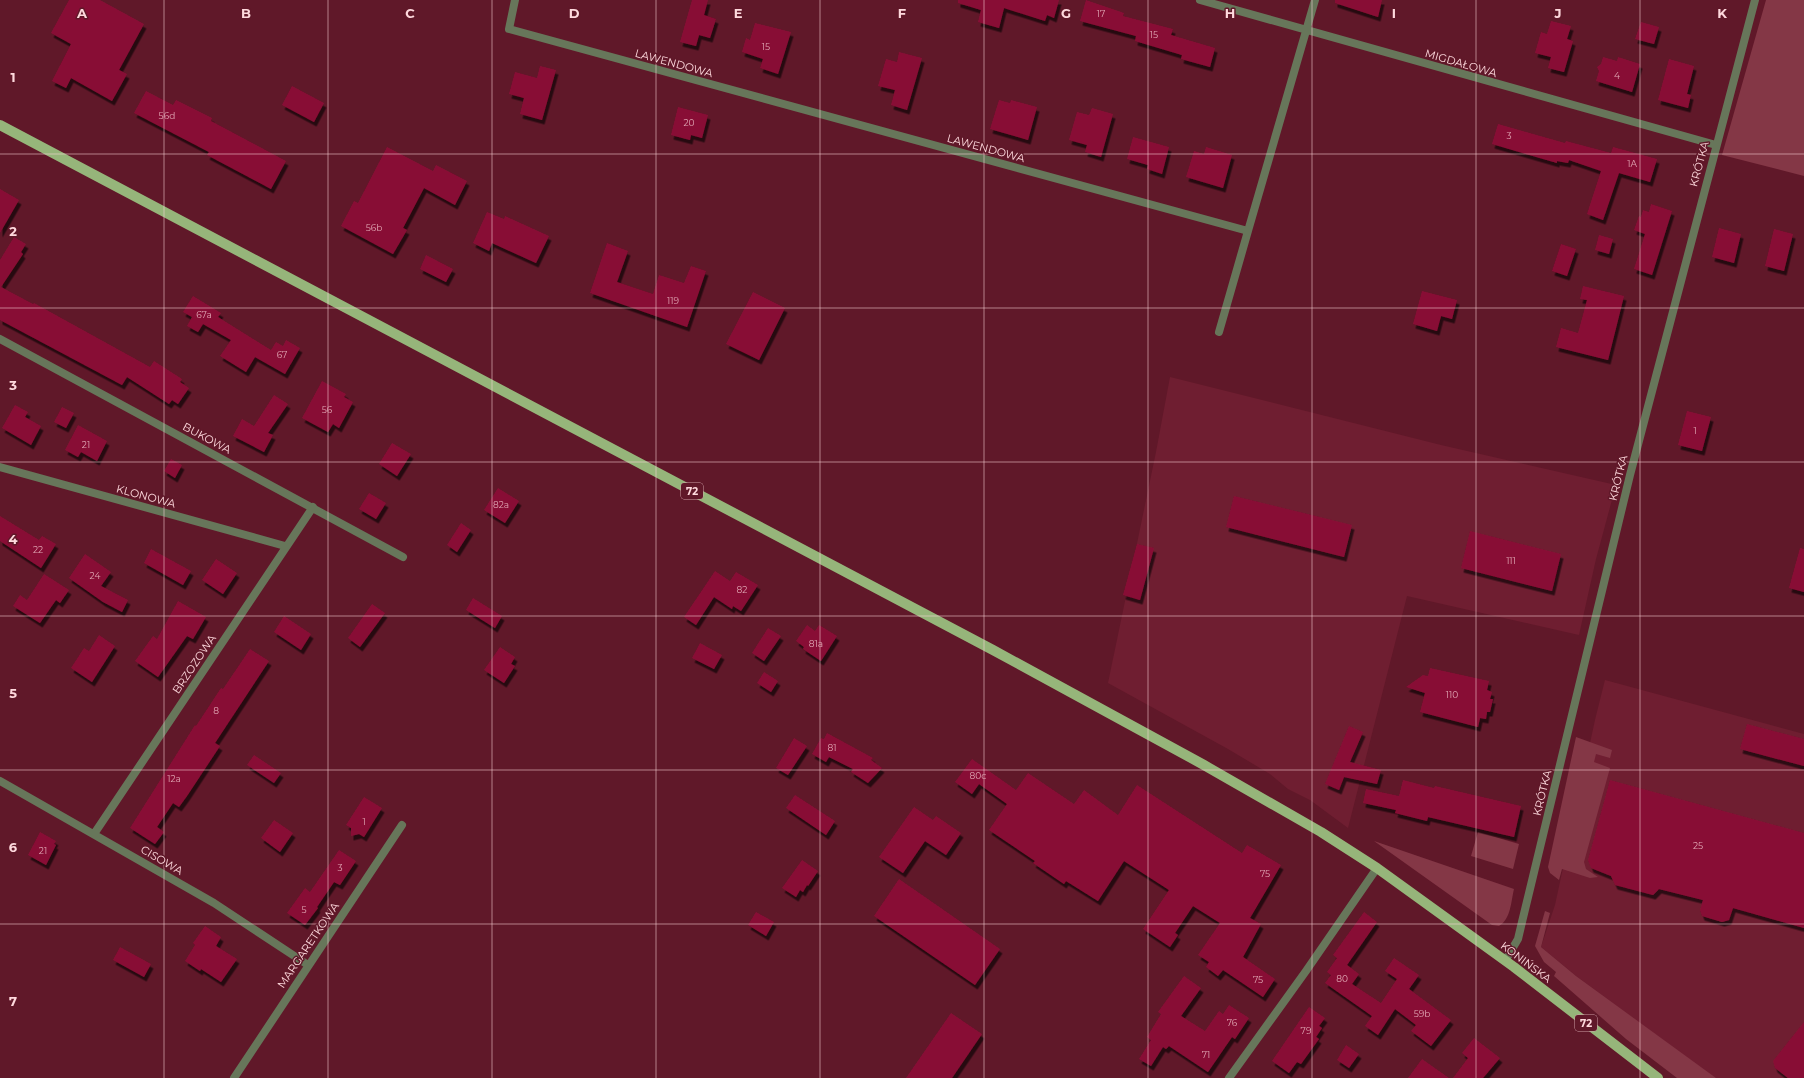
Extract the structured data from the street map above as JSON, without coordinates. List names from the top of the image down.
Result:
{
  "streets": {
    "main road": ["72", "KONIŃSKA"],
    "street": [
      "LAWENDOWA",
      "MIGDAŁOWA",
      "KRÓTKA",
      "BUKOWA",
      "KLONOWA",
      "BRZOZOWA",
      "CISOWA",
      "MARGARETKOWA"
    ]
  },
  "crossings": [
    ["MIGDAŁOWA", "KRÓTKA"],
    ["KRÓTKA", "KONIŃSKA"],
    ["BUKOWA", "BRZOZOWA"],
    ["72", "KONIŃSKA"],
    ["KLONOWA", "BRZOZOWA"],
    ["BRZOZOWA", "CISOWA"],
    ["CISOWA", "MARGARETKOWA"]
  ],
  "house_numbers": [
    "17",
    "15",
    "15",
    "4",
    "56d",
    "20",
    "3",
    "1A",
    "56b",
    "119",
    "67a",
    "67",
    "56",
    "1",
    "21",
    "82a",
    "22",
    "111",
    "24",
    "82",
    "81a",
    "110",
    "8",
    "81",
    "80c",
    "12a",
    "1",
    "25",
    "21",
    "3",
    "75",
    "5",
    "80",
    "75",
    "59b",
    "76",
    "79",
    "71"
  ],
  "grid": {
    "columns": [
      "A",
      "B",
      "C",
      "D",
      "E",
      "F",
      "G",
      "H",
      "I",
      "J",
      "K"
    ],
    "rows": [
      "1",
      "2",
      "3",
      "4",
      "5",
      "6",
      "7"
    ]
  }
}
